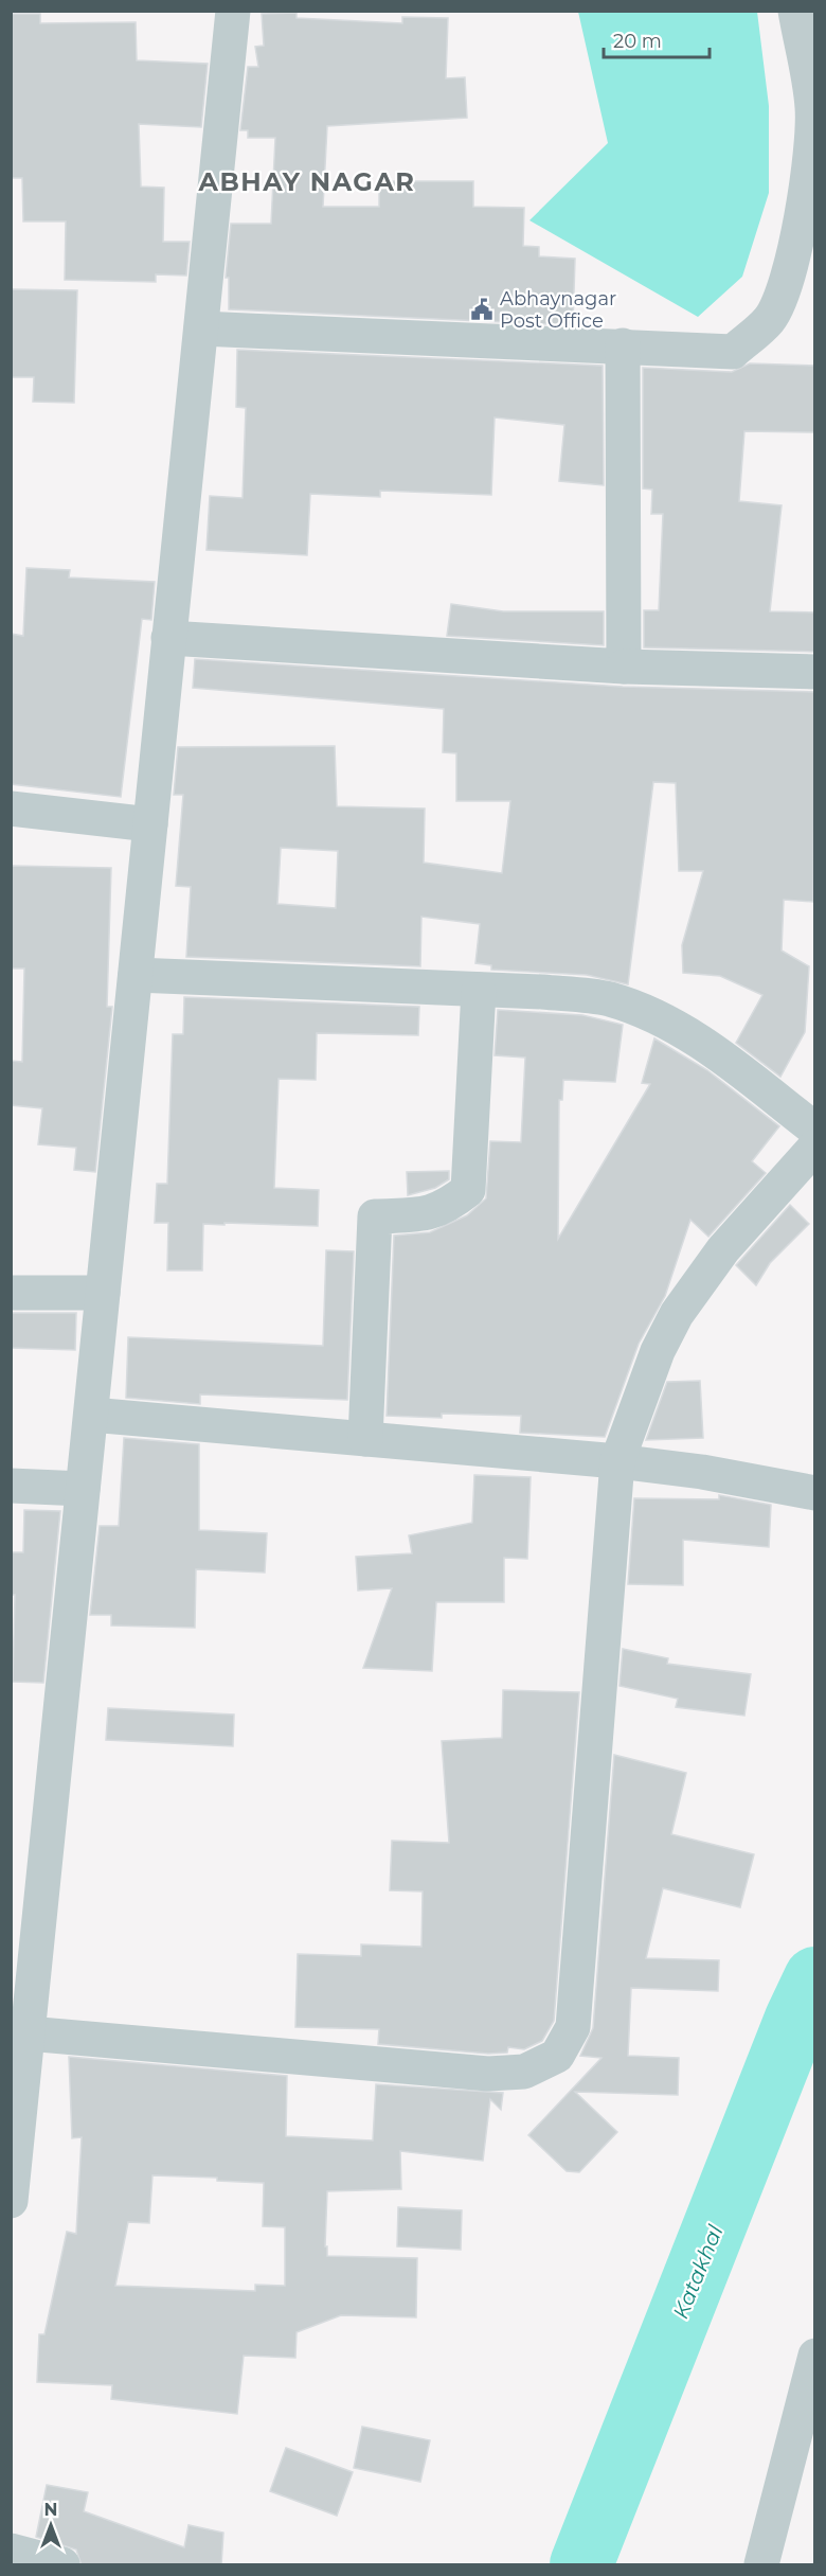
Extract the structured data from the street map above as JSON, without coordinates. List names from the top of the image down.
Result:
{
  "districts": ["ABHAY NAGAR"],
  "water": ["Katakhal"],
  "places": {
    "public building": ["Abhaynagar Post Office"]
  },
  "scale_bar": "20 m",
  "north": "top"
}
